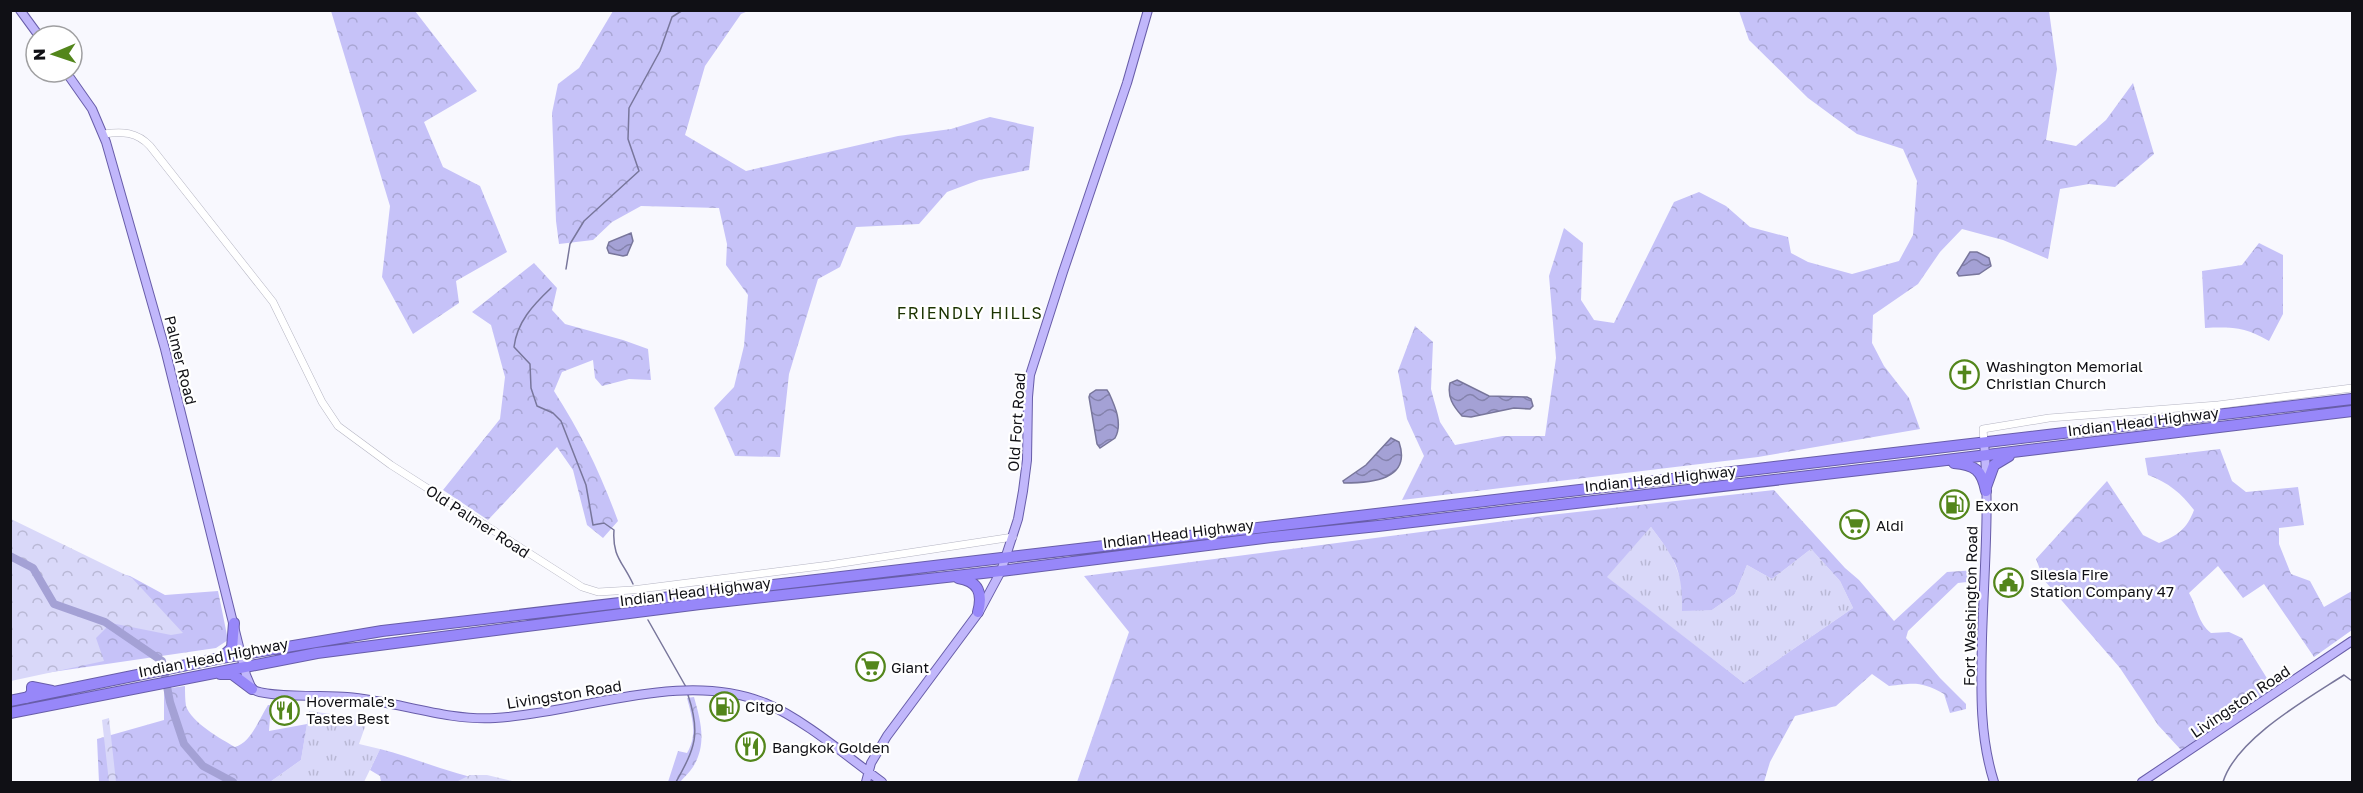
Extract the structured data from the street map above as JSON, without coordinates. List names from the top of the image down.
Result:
{
  "streets": {
    "highway": ["Indian Head Highway"],
    "main road": [
      "Palmer Road",
      "Old Fort Road",
      "Fort Washington Road",
      "Livingston Road"
    ],
    "street": ["Old Palmer Road"]
  },
  "crossings": [
    ["Palmer Road", "Indian Head Highway"],
    ["Palmer Road", "Old Palmer Road"],
    ["Indian Head Highway", "Old Fort Road"],
    ["Indian Head Highway", "Fort Washington Road"],
    ["Old Fort Road", "Old Palmer Road"],
    ["Old Fort Road", "Livingston Road"]
  ],
  "districts": ["FRIENDLY HILLS"],
  "places": {
    "church": ["Washington Memorial Christian Church"],
    "fuel station": ["Exxon", "Citgo"],
    "supermarket": ["Aldi", "Giant"],
    "public building": ["Silesia Fire Station Company 47"],
    "restaurant": ["Hovermale's Tastes Best", "Bangkok Golden"]
  },
  "north": "left"
}
